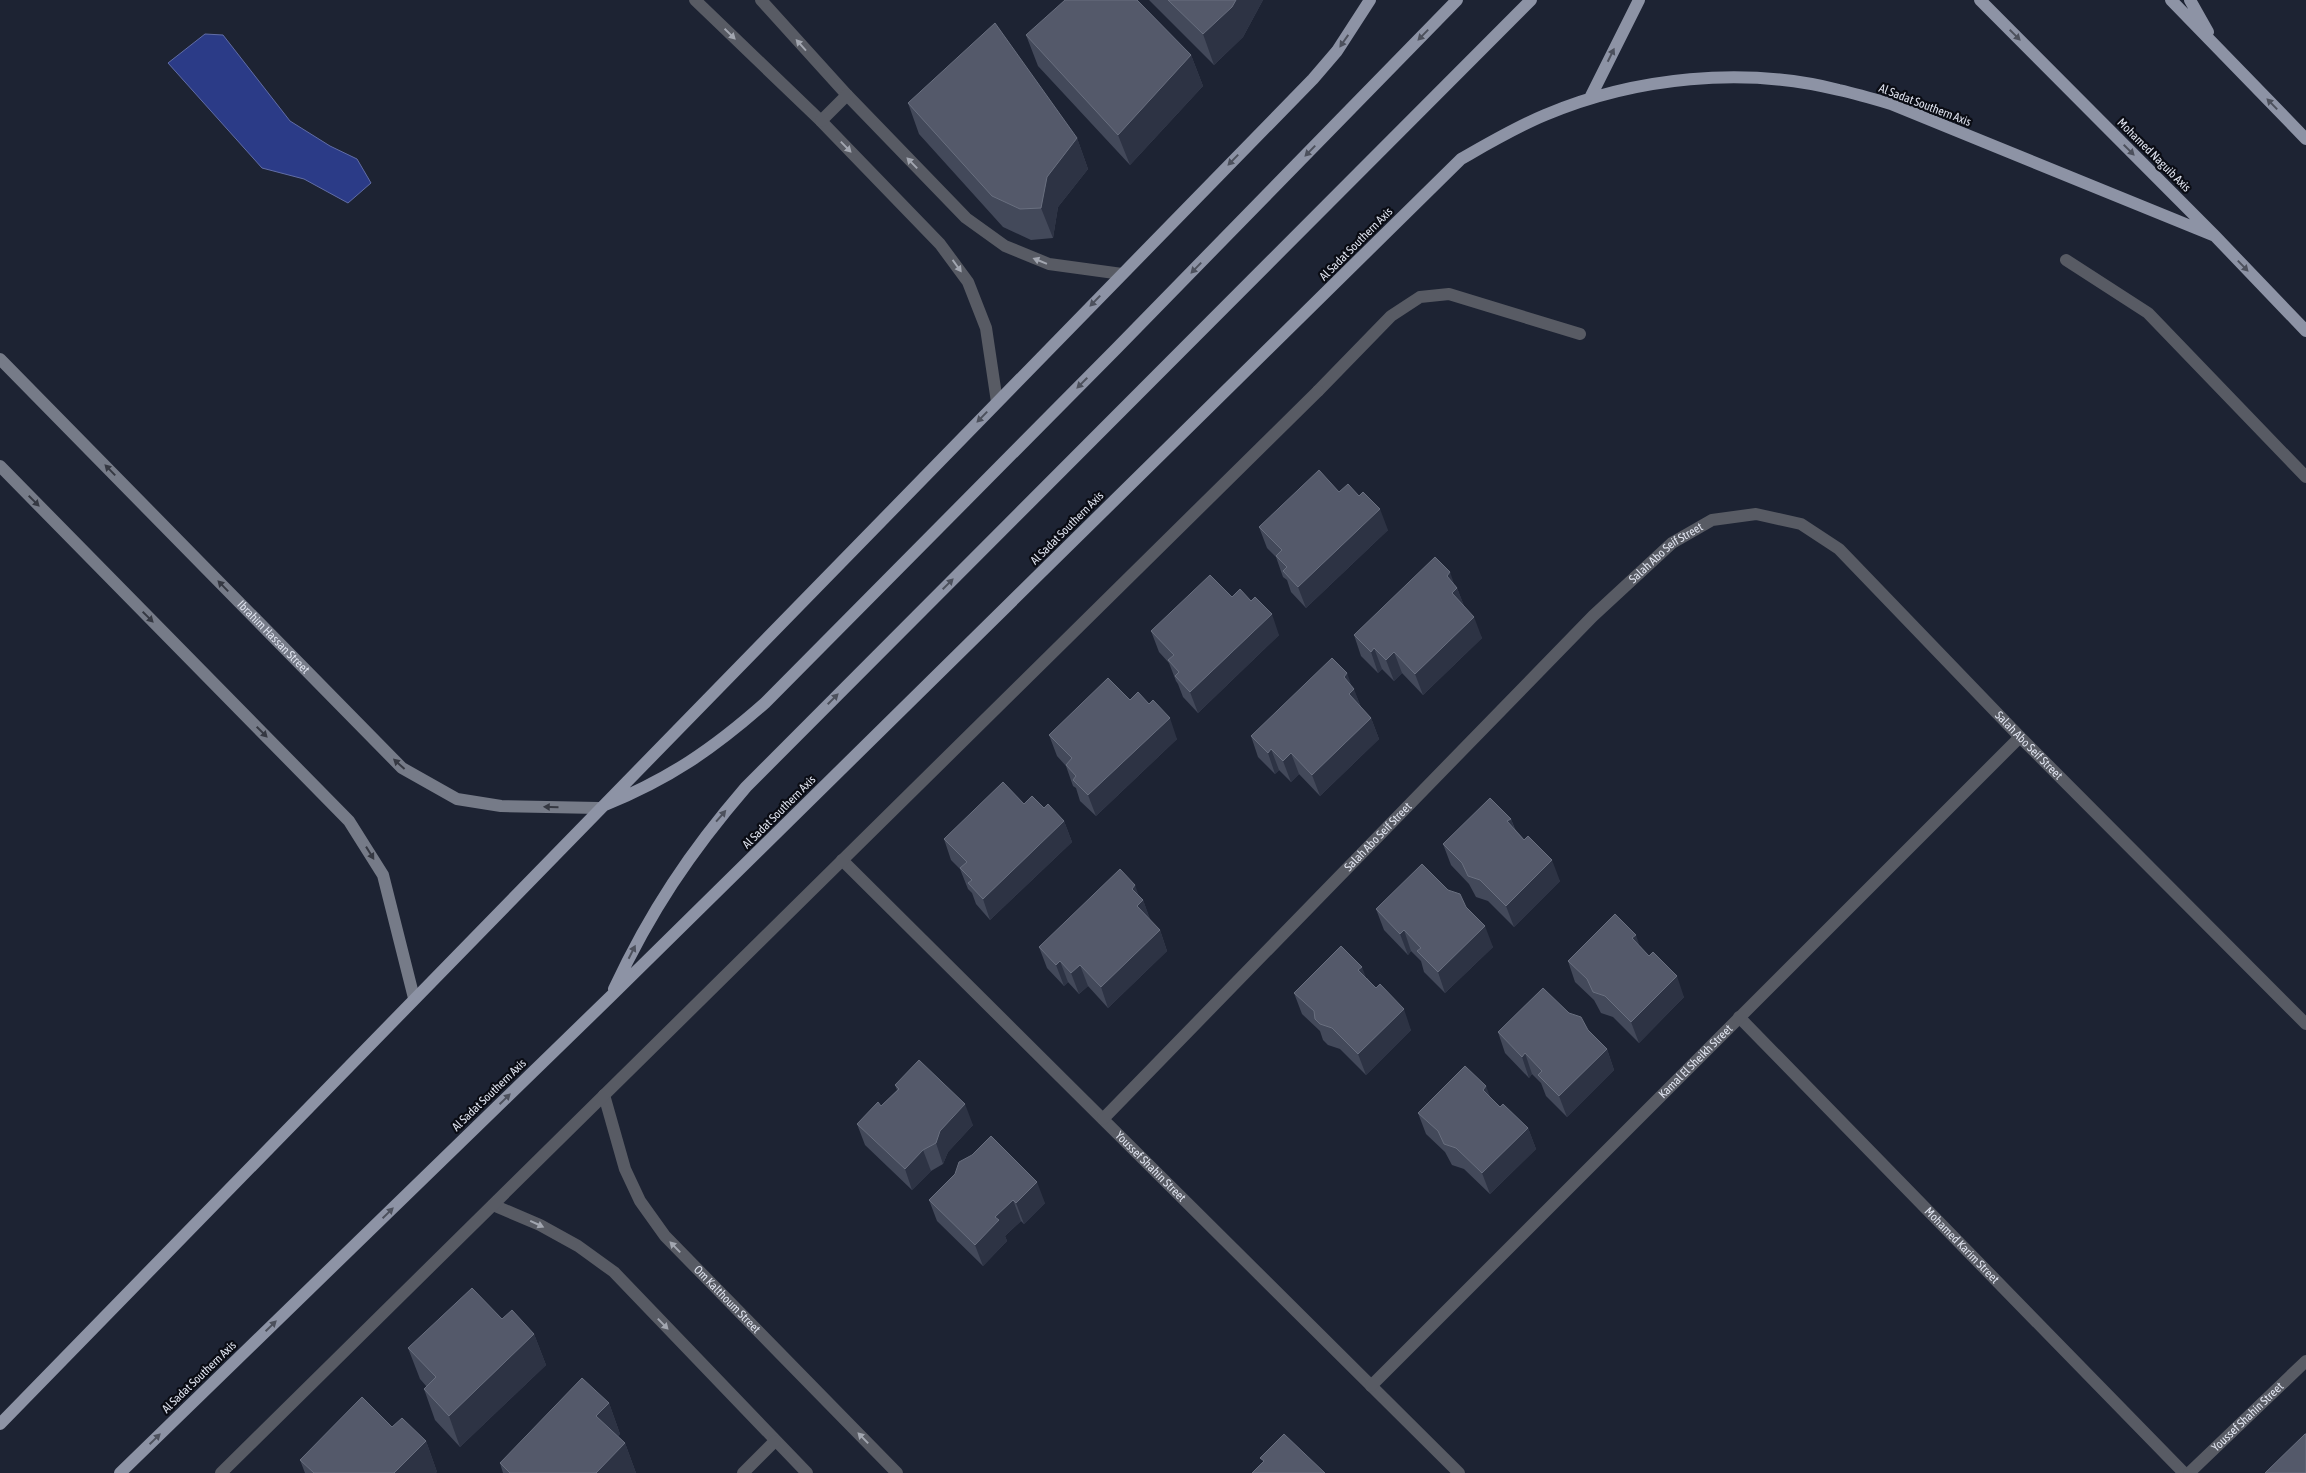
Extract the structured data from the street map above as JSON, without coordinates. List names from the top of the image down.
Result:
{
  "streets": {
    "main road": ["Al Sadat Southern Axis", "Mohamed Naguib Axis"],
    "street": [
      "Salah Abo Seif Street",
      "Ibrahim Hassan Street",
      "Kamal El Sheikh Street",
      "Youssef Shahin Street",
      "Mohamed Karim Street",
      "Om Kalthoum Street"
    ]
  },
  "crossings": [
    ["Al Sadat Southern Axis", "Mohamed Naguib Axis"],
    ["Salah Abo Seif Street", "Kamal El Sheikh Street"],
    ["Salah Abo Seif Street", "Youssef Shahin Street"],
    ["Kamal El Sheikh Street", "Youssef Shahin Street"],
    ["Kamal El Sheikh Street", "Mohamed Karim Street"]
  ],
  "one_way": ["Mohamed Naguib Axis"]
}
